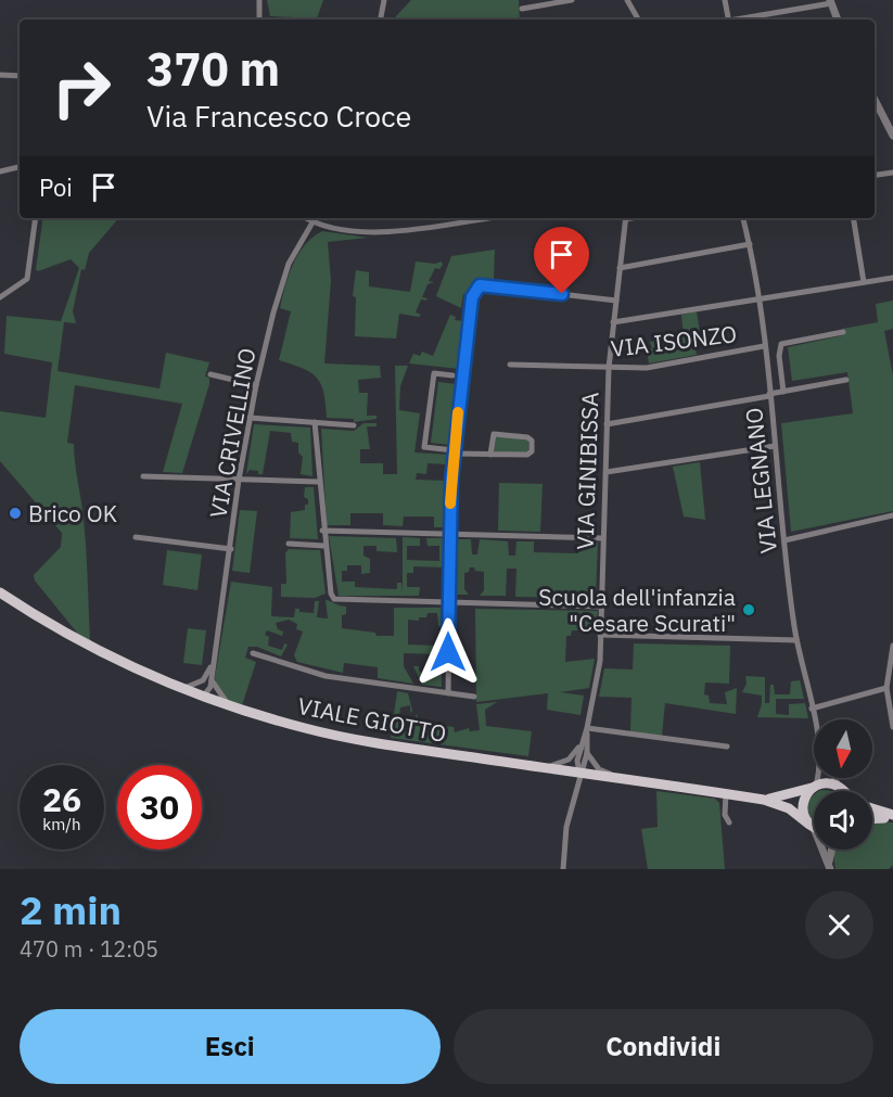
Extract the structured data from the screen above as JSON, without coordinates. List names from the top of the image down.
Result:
{
  "streets": {
    "main road": ["VIALE GIOTTO"],
    "street": [
      "VIA ISONZO",
      "VIA CRIVELLINO",
      "VIA GINIBISSA",
      "VIA LEGNANO"
    ]
  },
  "crossings": [
    ["VIA ISONZO", "VIA GINIBISSA"],
    ["VIA ISONZO", "VIA LEGNANO"],
    ["VIA CRIVELLINO", "VIALE GIOTTO"],
    ["VIA GINIBISSA", "VIALE GIOTTO"],
    ["VIA LEGNANO", "VIALE GIOTTO"]
  ],
  "places": ["Brico OK", "Scuola dell'infanzia \"Cesare Scurati\""],
  "north": "bottom",
  "page": {
    "turn": ["370 m", "Via Francesco Croce"],
    "then": "Poi",
    "speed": "26 km/h",
    "limit": "30",
    "heading": ["2 min", "470 m · 12:05"],
    "buttons": ["Esci", "Condividi"]
  }
}
